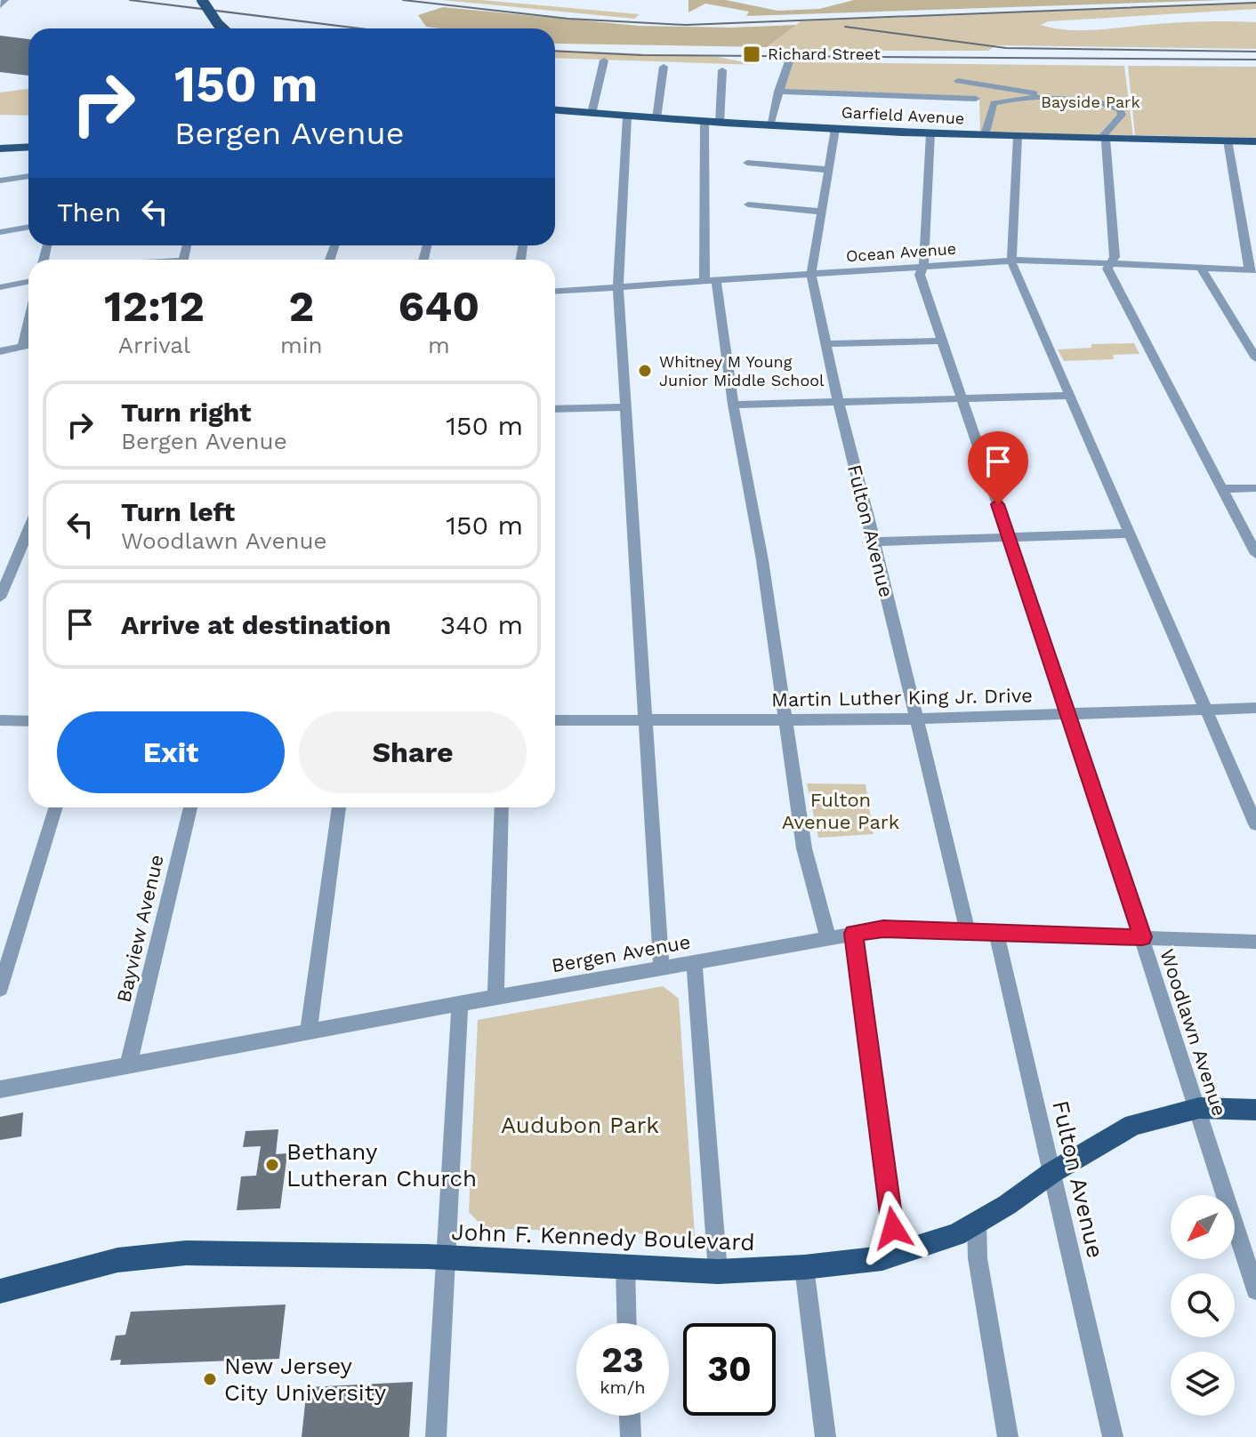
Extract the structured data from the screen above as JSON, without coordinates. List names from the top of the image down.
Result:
{
  "streets": {
    "main road": ["Garfield Avenue", "John F. Kennedy Boulevard"],
    "street": [
      "Ocean Avenue",
      "Fulton Avenue",
      "Martin Luther King Jr. Drive",
      "Bayview Avenue",
      "Bergen Avenue",
      "Woodlawn Avenue"
    ]
  },
  "crossings": [
    ["Garfield Avenue", "Fulton Avenue"],
    ["Garfield Avenue", "Woodlawn Avenue"],
    ["Ocean Avenue", "Fulton Avenue"],
    ["Ocean Avenue", "Woodlawn Avenue"],
    ["Fulton Avenue", "Martin Luther King Jr. Drive"],
    ["Fulton Avenue", "Bergen Avenue"],
    ["Fulton Avenue", "John F. Kennedy Boulevard"],
    ["Martin Luther King Jr. Drive", "Woodlawn Avenue"],
    ["Bayview Avenue", "Bergen Avenue"],
    ["Bergen Avenue", "Woodlawn Avenue"],
    ["Woodlawn Avenue", "John F. Kennedy Boulevard"]
  ],
  "parks": ["Bayside Park", "Fulton Avenue Park", "Audubon Park"],
  "places": {
    "transit": ["Richard Street"],
    "other": ["Whitney M Young Junior Middle School", "Bethany Lutheran Church", "New Jersey City University"]
  },
  "north": "bottom left",
  "page": {
    "turn": ["150 m", "Bergen Avenue"],
    "then": "Then",
    "eta": [
      "12:12",
      "Arrival",
      "2",
      "min",
      "640",
      "m"
    ],
    "list": [
      {
        "name": "Turn right",
        "note": "Bergen Avenue",
        "value": "150 m"
      },
      {
        "name": "Turn left",
        "note": "Woodlawn Avenue",
        "value": "150 m"
      },
      {
        "name": "Arrive at destination",
        "value": "340 m"
      }
    ],
    "buttons": ["Exit", "Share"],
    "speed": "23 km/h",
    "limit": "30"
  }
}
